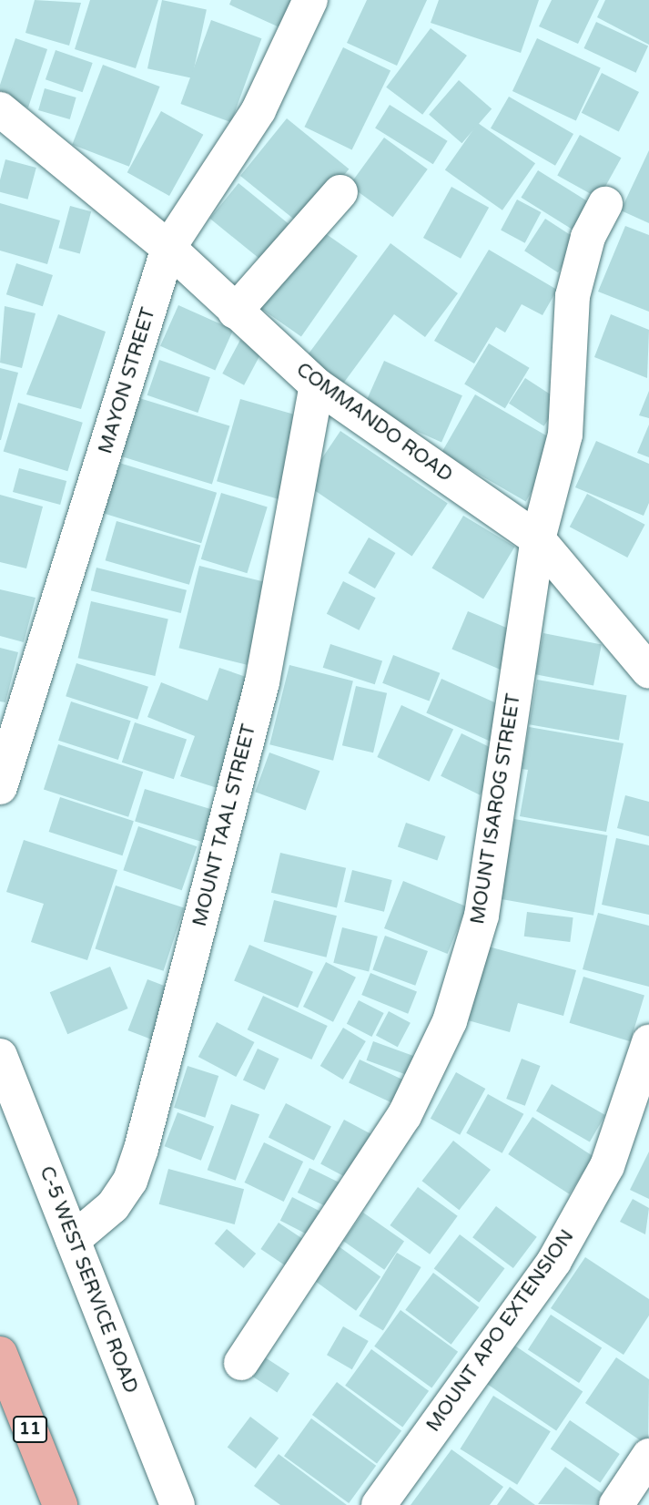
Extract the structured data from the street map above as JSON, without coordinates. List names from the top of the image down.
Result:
{
  "streets": {
    "main road": ["11"],
    "street": [
      "MAYON STREET",
      "COMMANDO ROAD",
      "MOUNT ISAROG STREET",
      "MOUNT TAAL STREET",
      "C-5 WEST SERVICE ROAD",
      "MOUNT APO EXTENSION"
    ]
  },
  "crossings": [
    ["MAYON STREET", "COMMANDO ROAD"],
    ["COMMANDO ROAD", "MOUNT ISAROG STREET"],
    ["COMMANDO ROAD", "MOUNT TAAL STREET"],
    ["MOUNT TAAL STREET", "C-5 WEST SERVICE ROAD"]
  ]
}
